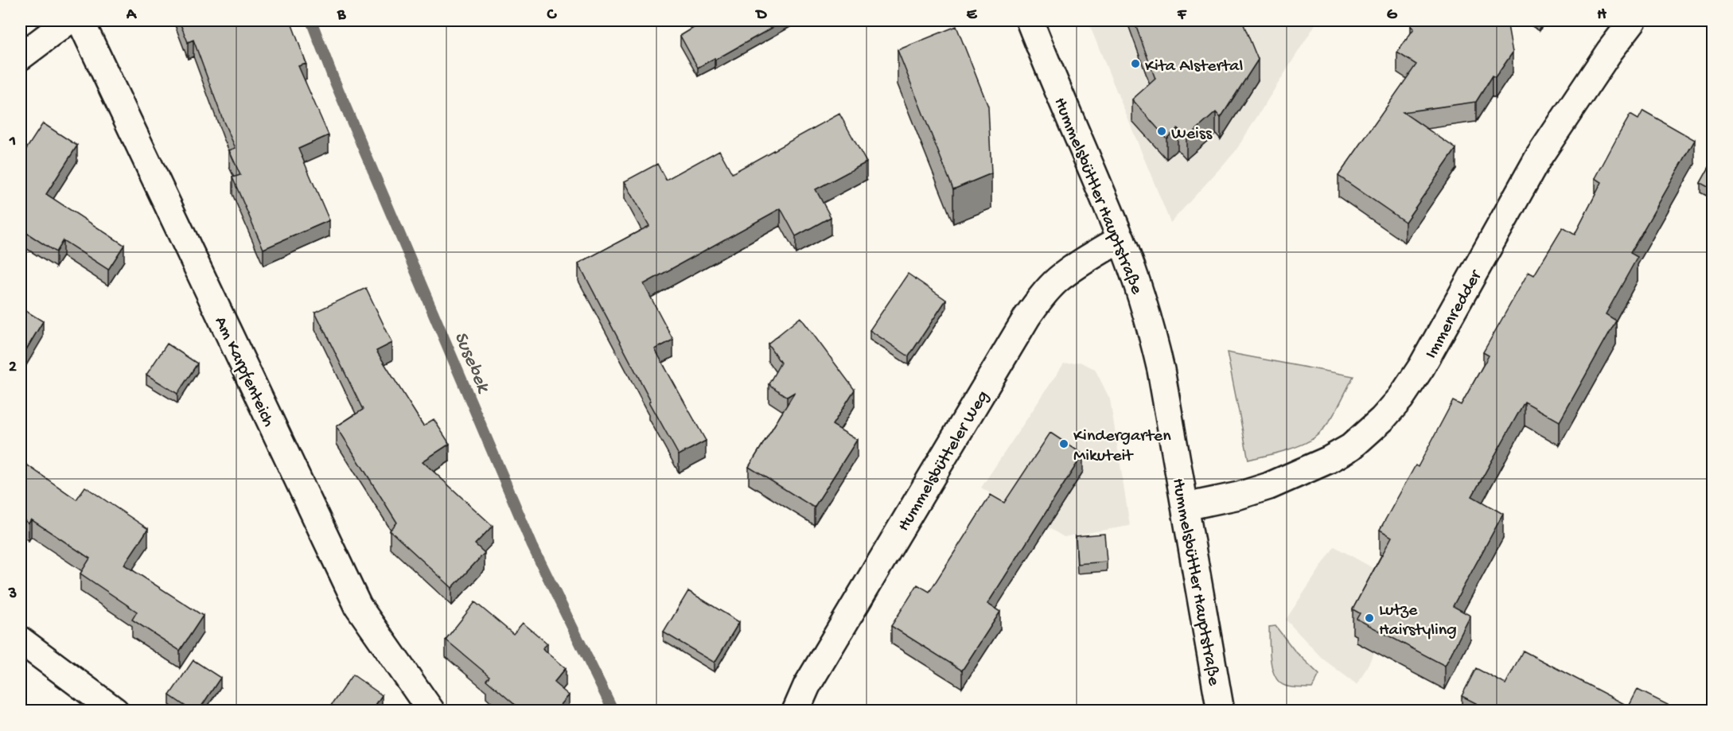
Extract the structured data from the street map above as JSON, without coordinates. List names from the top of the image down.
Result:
{
  "streets": {
    "street": [
      "Hummelsbüttler Hauptstraße",
      "Immenredder",
      "Am Karpfenteich",
      "Hummelsbütteler Weg"
    ]
  },
  "crossings": [
    ["Hummelsbüttler Hauptstraße", "Immenredder"],
    ["Hummelsbüttler Hauptstraße", "Hummelsbütteler Weg"]
  ],
  "water": ["Susebek"],
  "places": [
    "Kita Alstertal",
    "Weiss",
    "Kindergarten Mikuteit",
    "Lutze Hairstyling"
  ],
  "grid": {
    "columns": [
      "A",
      "B",
      "C",
      "D",
      "E",
      "F",
      "G",
      "H"
    ],
    "rows": ["1", "2", "3"]
  }
}
